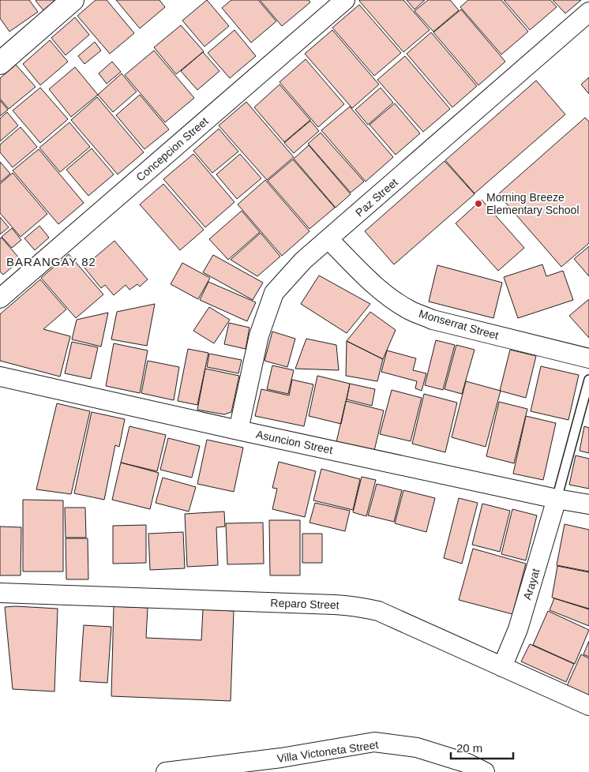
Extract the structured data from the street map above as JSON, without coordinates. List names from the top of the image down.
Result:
{
  "streets": {
    "street": [
      "Concepcion Street",
      "Paz Street",
      "Monserrat Street",
      "Asuncion Street",
      "Arayat",
      "Reparo Street",
      "Villa Victoneta Street"
    ]
  },
  "crossings": [
    ["Paz Street", "Monserrat Street"],
    ["Paz Street", "Asuncion Street"],
    ["Asuncion Street", "Arayat"],
    ["Arayat", "Reparo Street"]
  ],
  "districts": ["BARANGAY 82"],
  "places": ["Morning Breeze Elementary School"],
  "scale_bar": "20 m"
}
